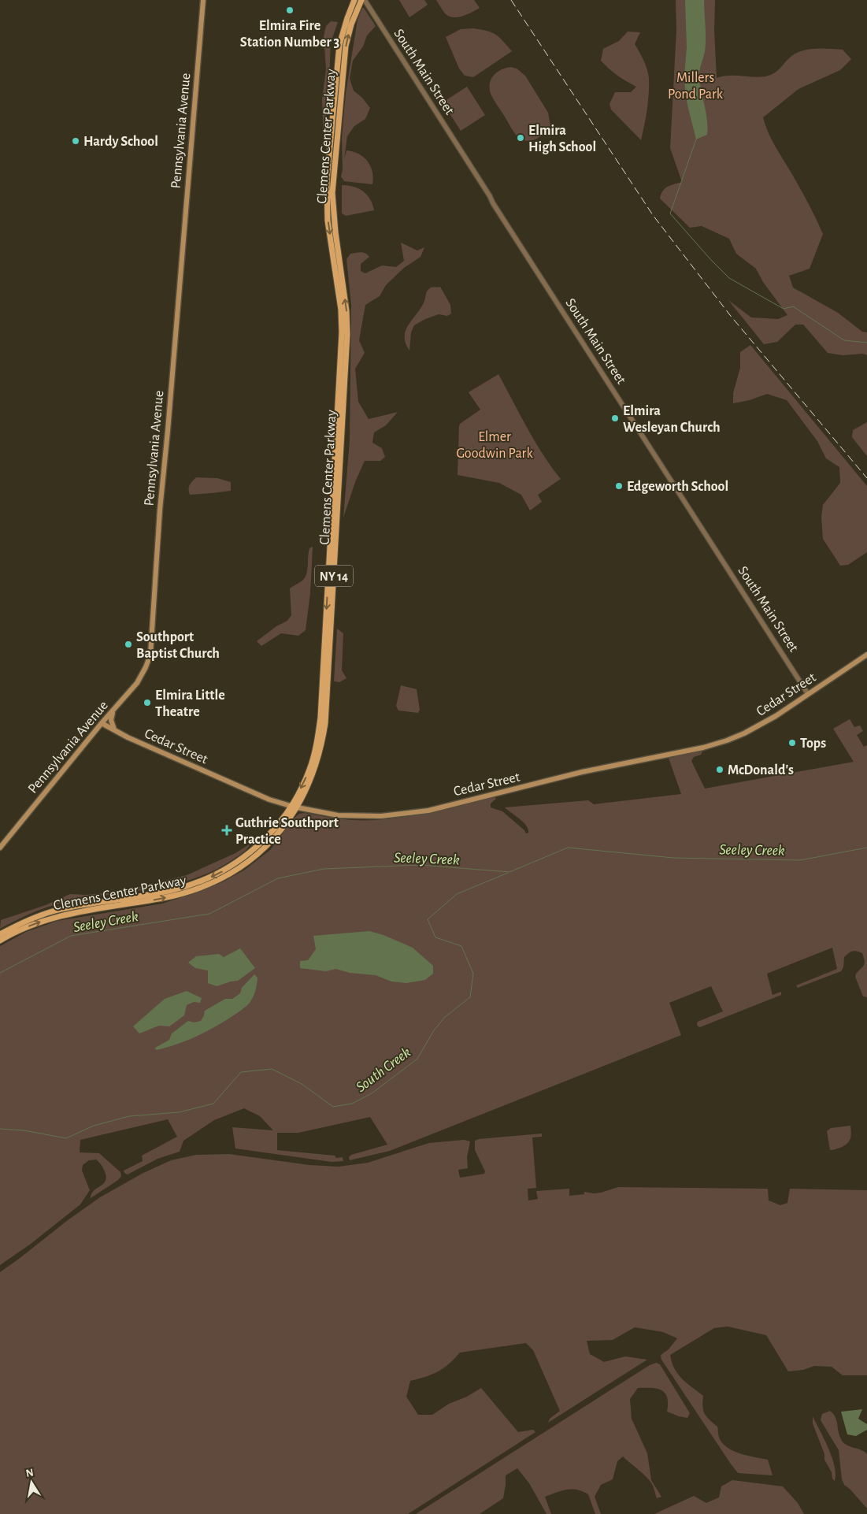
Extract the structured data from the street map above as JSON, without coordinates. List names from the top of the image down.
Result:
{
  "streets": {
    "main road": [
      "Pennsylvania Avenue",
      "Clemens Center Parkway",
      "NY 14",
      "Cedar Street"
    ],
    "street": ["South Main Street"]
  },
  "crossings": [
    ["South Main Street", "Cedar Street"],
    ["Pennsylvania Avenue", "Cedar Street"],
    ["Clemens Center Parkway", "Cedar Street"]
  ],
  "water": ["Seeley Creek", "South Creek"],
  "parks": ["Millers Pond Park", "Elmer Goodwin Park"],
  "places": {
    "other": [
      "Elmira Fire Station Number 3",
      "Elmira High School",
      "Hardy School",
      "Elmira Wesleyan Church",
      "Edgeworth School",
      "Southport Baptist Church",
      "Elmira Little Theatre",
      "Tops",
      "McDonald's"
    ],
    "health": ["Guthrie Southport Practice"]
  },
  "north": "top"
}
